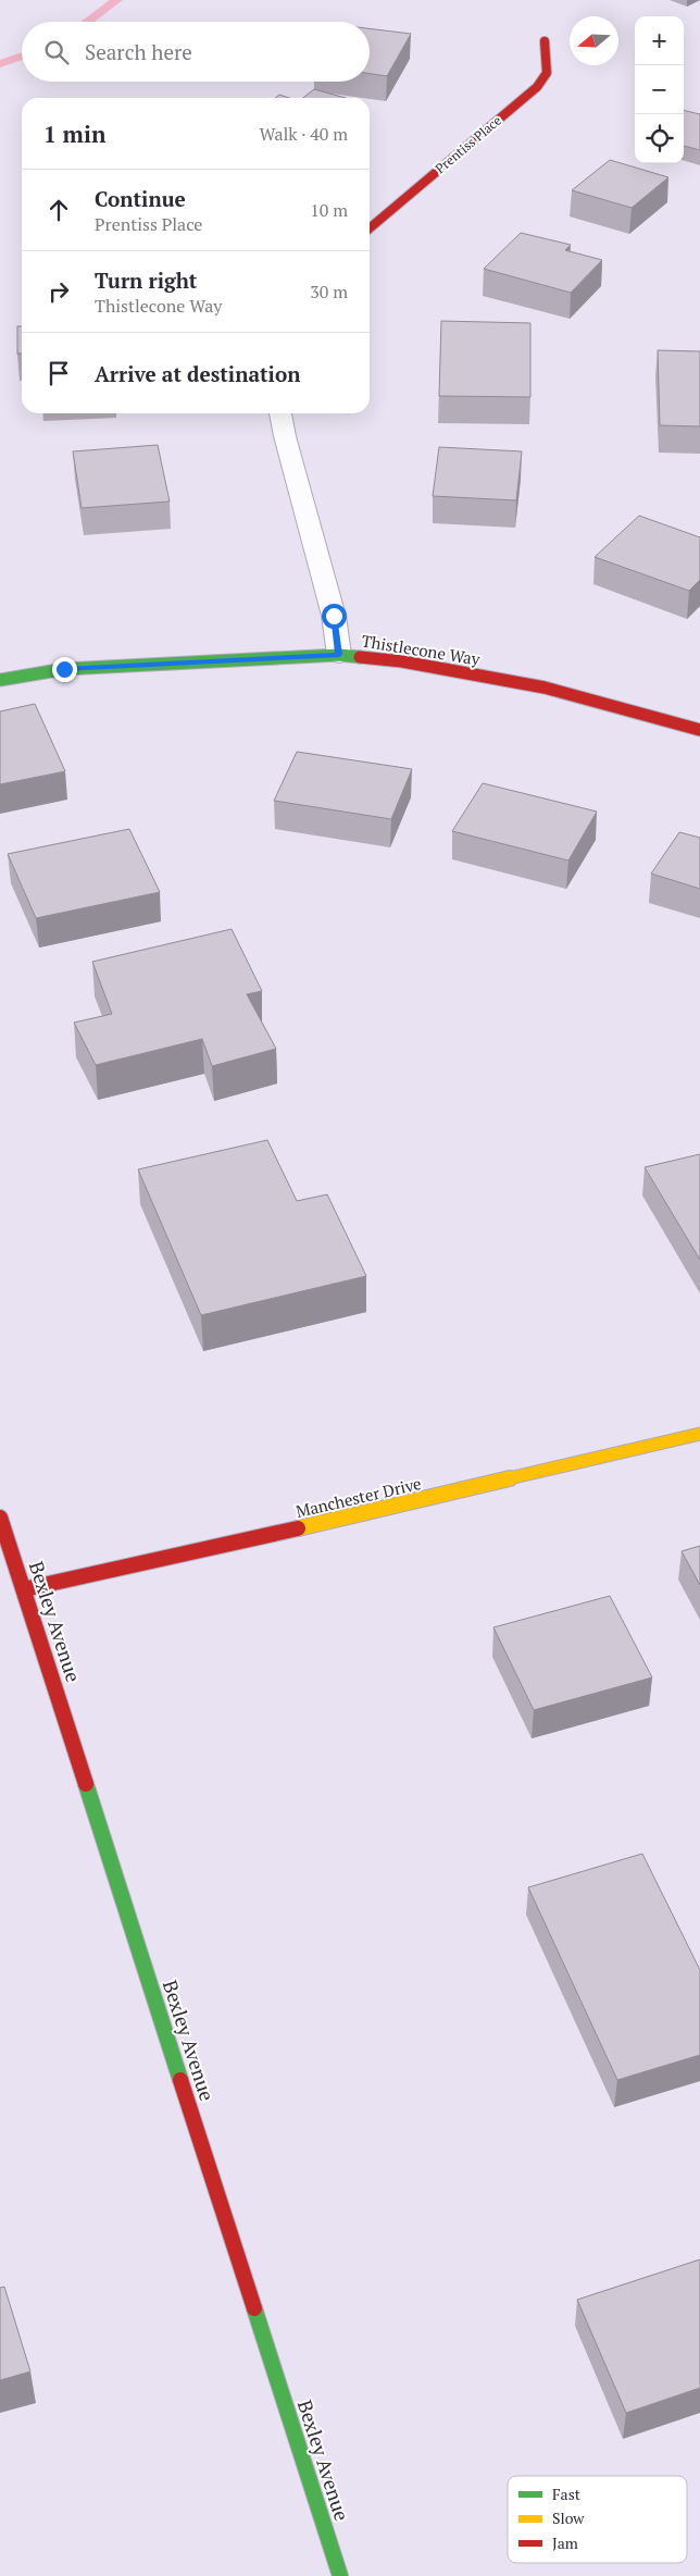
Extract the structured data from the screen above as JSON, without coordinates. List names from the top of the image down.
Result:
{
  "streets": {
    "street": [
      "Prentiss Place",
      "Thistlecone Way",
      "Manchester Drive",
      "Bexley Avenue"
    ]
  },
  "crossings": [
    ["Manchester Drive", "Bexley Avenue"]
  ],
  "legend": ["Fast", "Slow", "Jam"],
  "north": "left",
  "page": {
    "map_buttons": ["+", "−"],
    "search": "Search here",
    "heading": ["1 min", "Walk · 40 m"],
    "list": [
      ["Continue", "Prentiss Place", "10 m"],
      ["Turn right", "Thistlecone Way", "30 m"],
      "Arrive at destination"
    ]
  }
}
